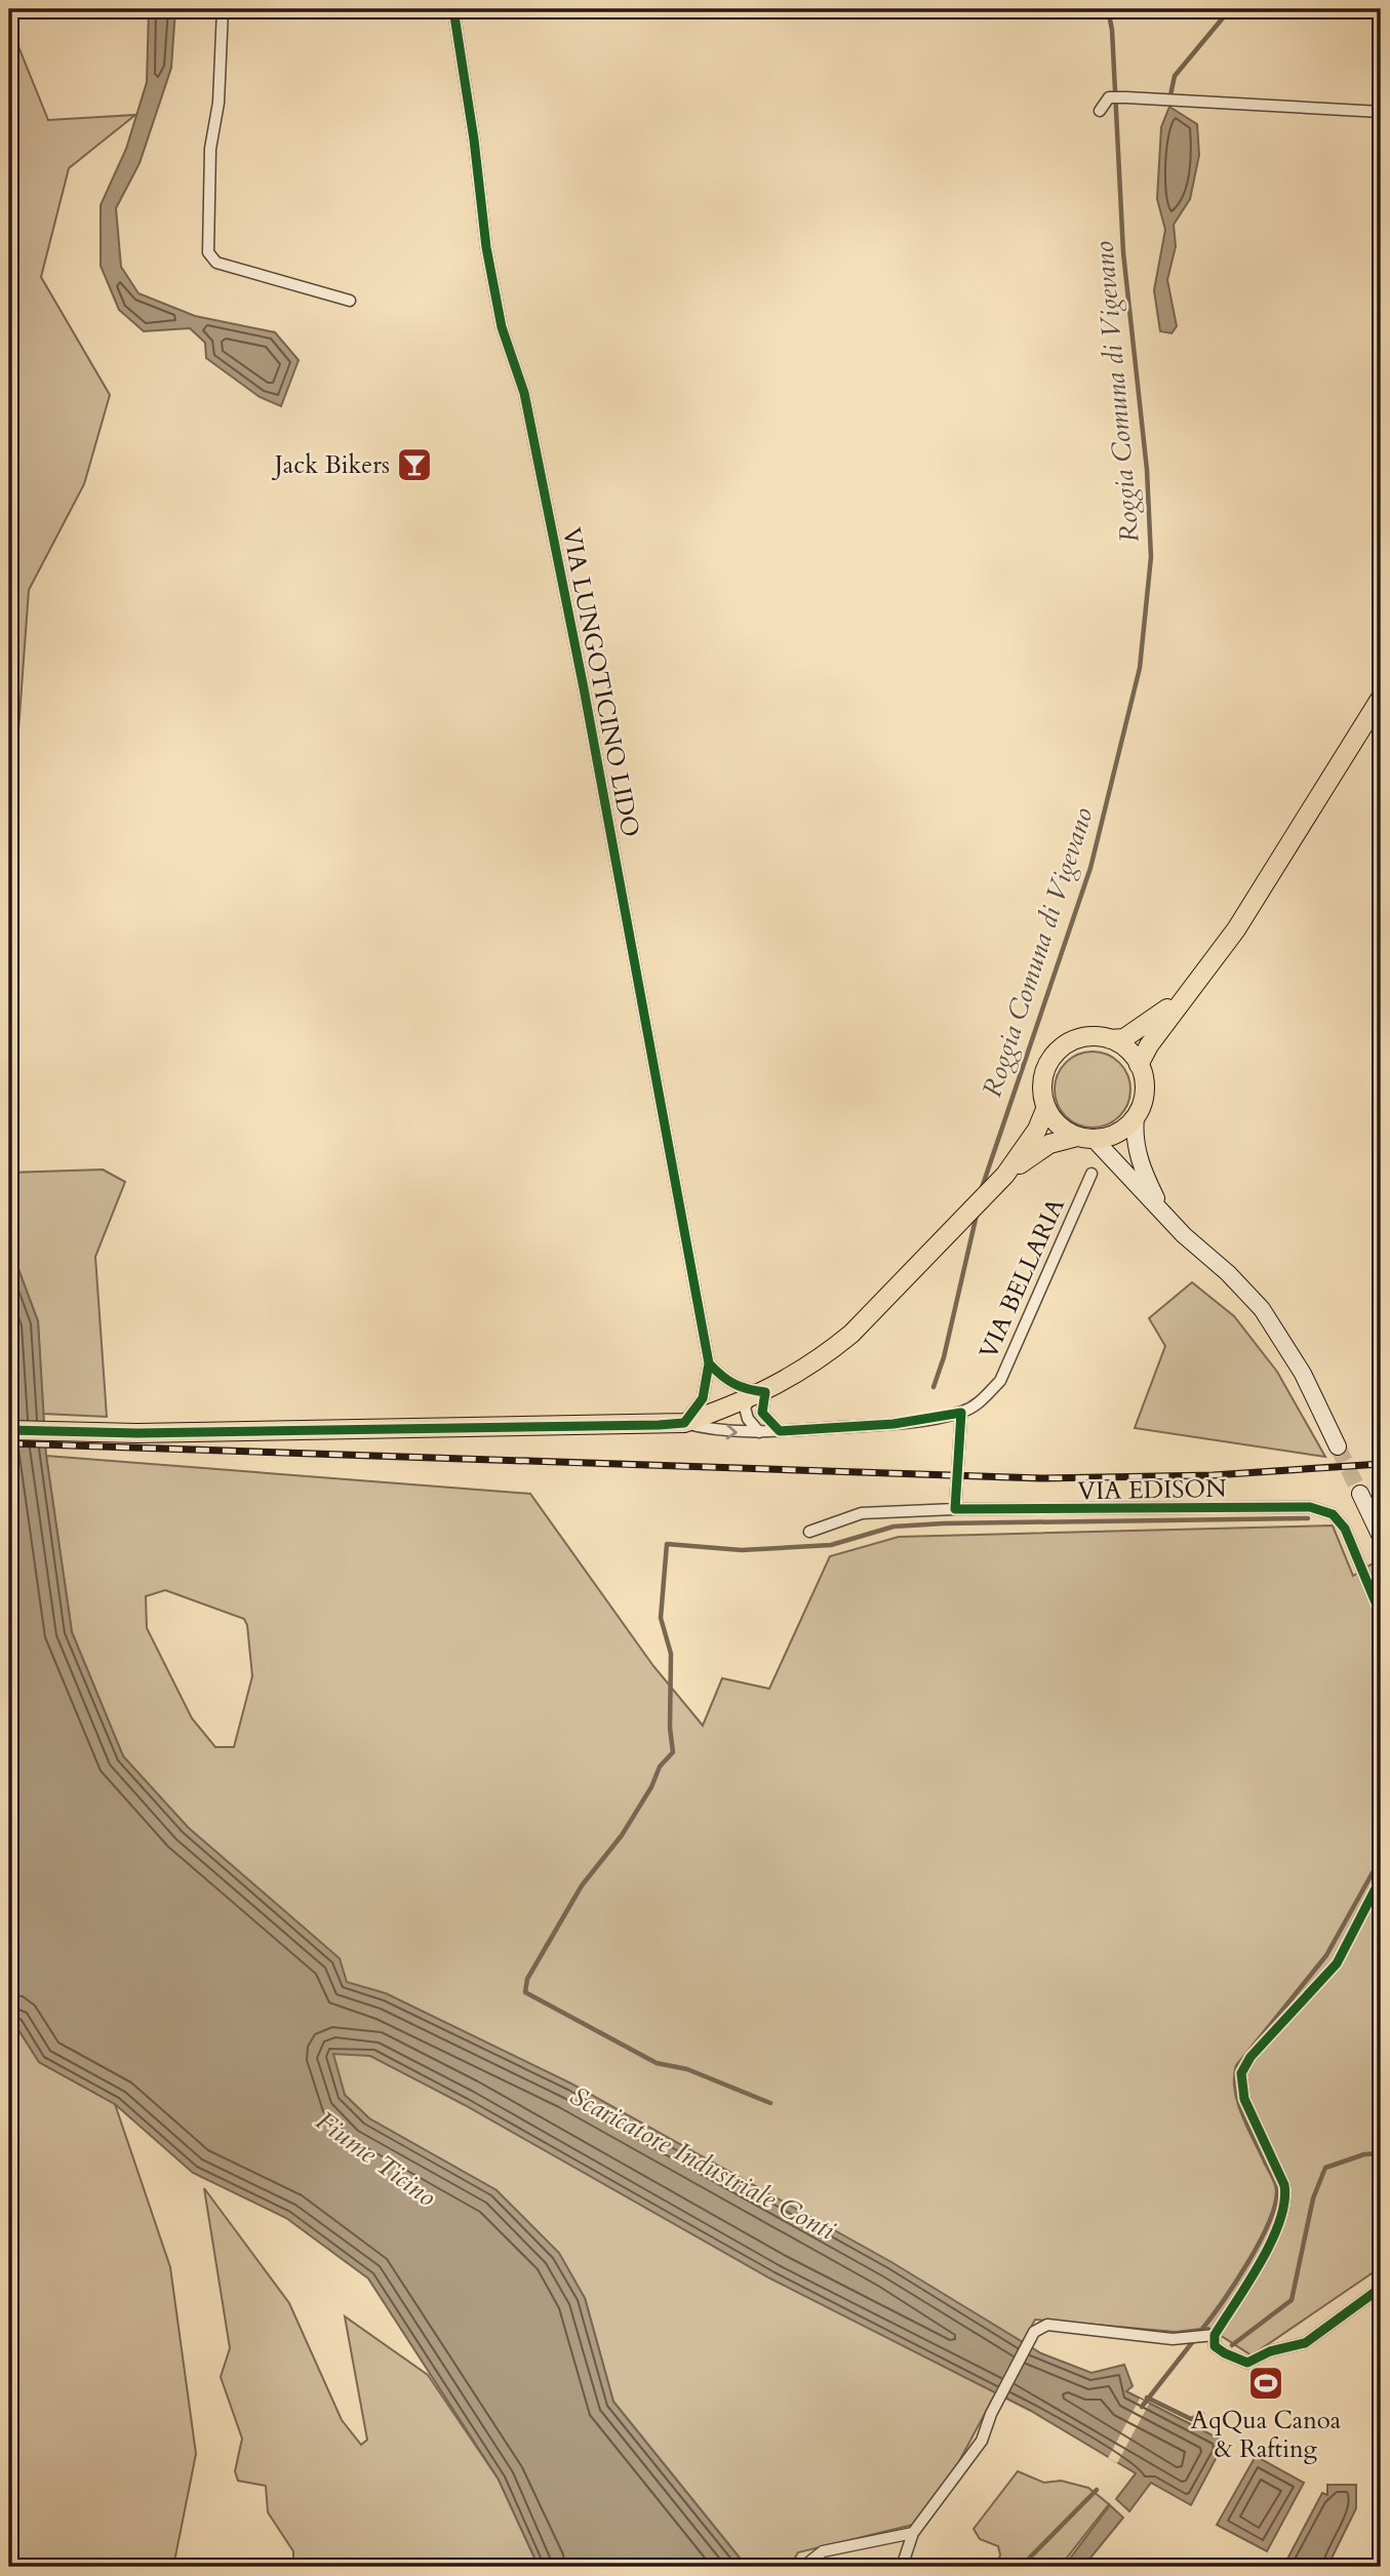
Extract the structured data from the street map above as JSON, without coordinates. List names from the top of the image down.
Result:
{
  "streets": {
    "street": ["VIA LUNGOTICINO LIDO", "VIA BELLARIA", "VIA EDISON"]
  },
  "water": ["Roggia Comuna di Vigevano", "Fiume Ticino", "Scaricatore Industriale Conti"],
  "places": {
    "bar": ["Jack Bikers"],
    "sports": ["AqQua Canoa & Rafting"]
  }
}
